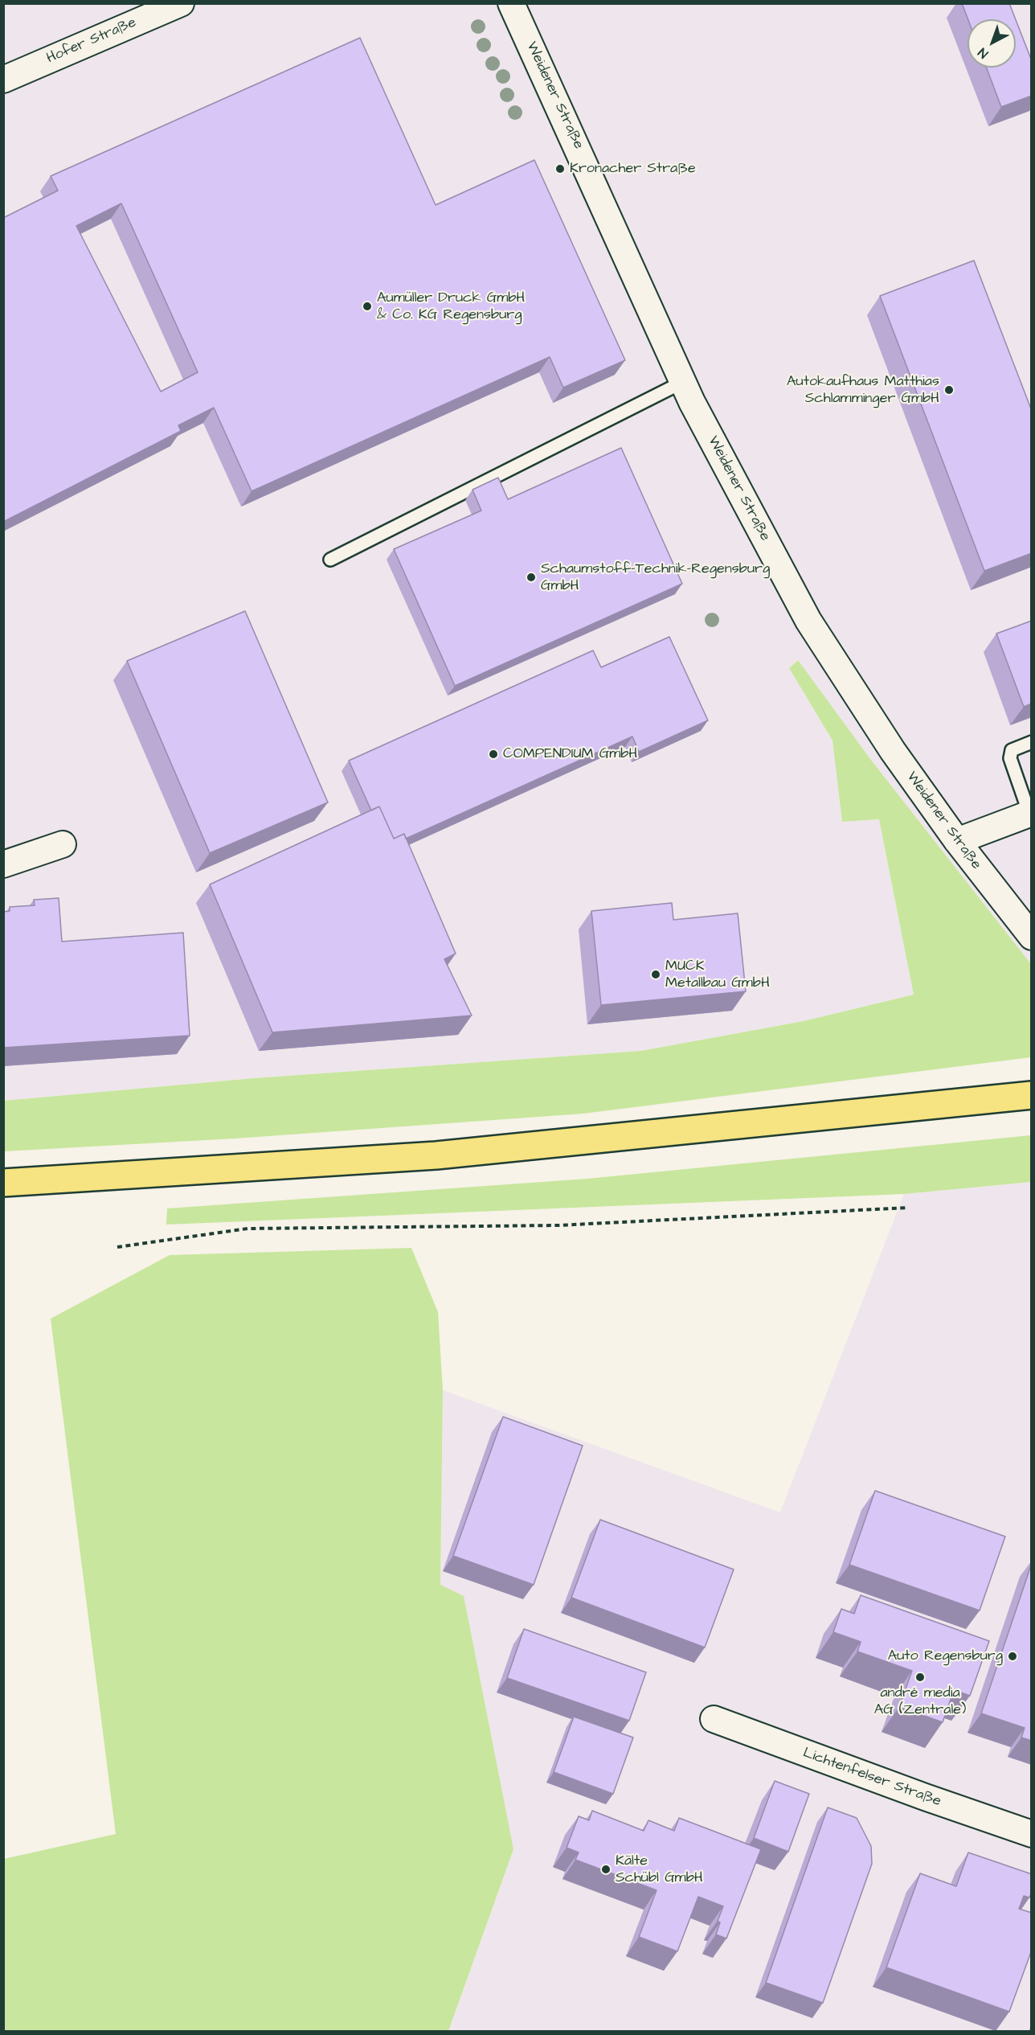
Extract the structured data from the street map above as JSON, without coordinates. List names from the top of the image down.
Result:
{
  "streets": {
    "street": ["Hofer Straße", "Weidener Straße", "Lichtenfelser Straße"]
  },
  "places": [
    "Kronacher Straße",
    "Aumüller Druck GmbH & Co. KG Regensburg",
    "Autokaufhaus Matthias Schlamminger GmbH",
    "Schaumstoff-Technik-Regensburg GmbH",
    "COMPENDIUM GmbH",
    "MUCK Metallbau GmbH",
    "Auto Regensburg",
    "andré media AG (Zentrale)",
    "Kälte Schübl GmbH"
  ],
  "north": "bottom left"
}
